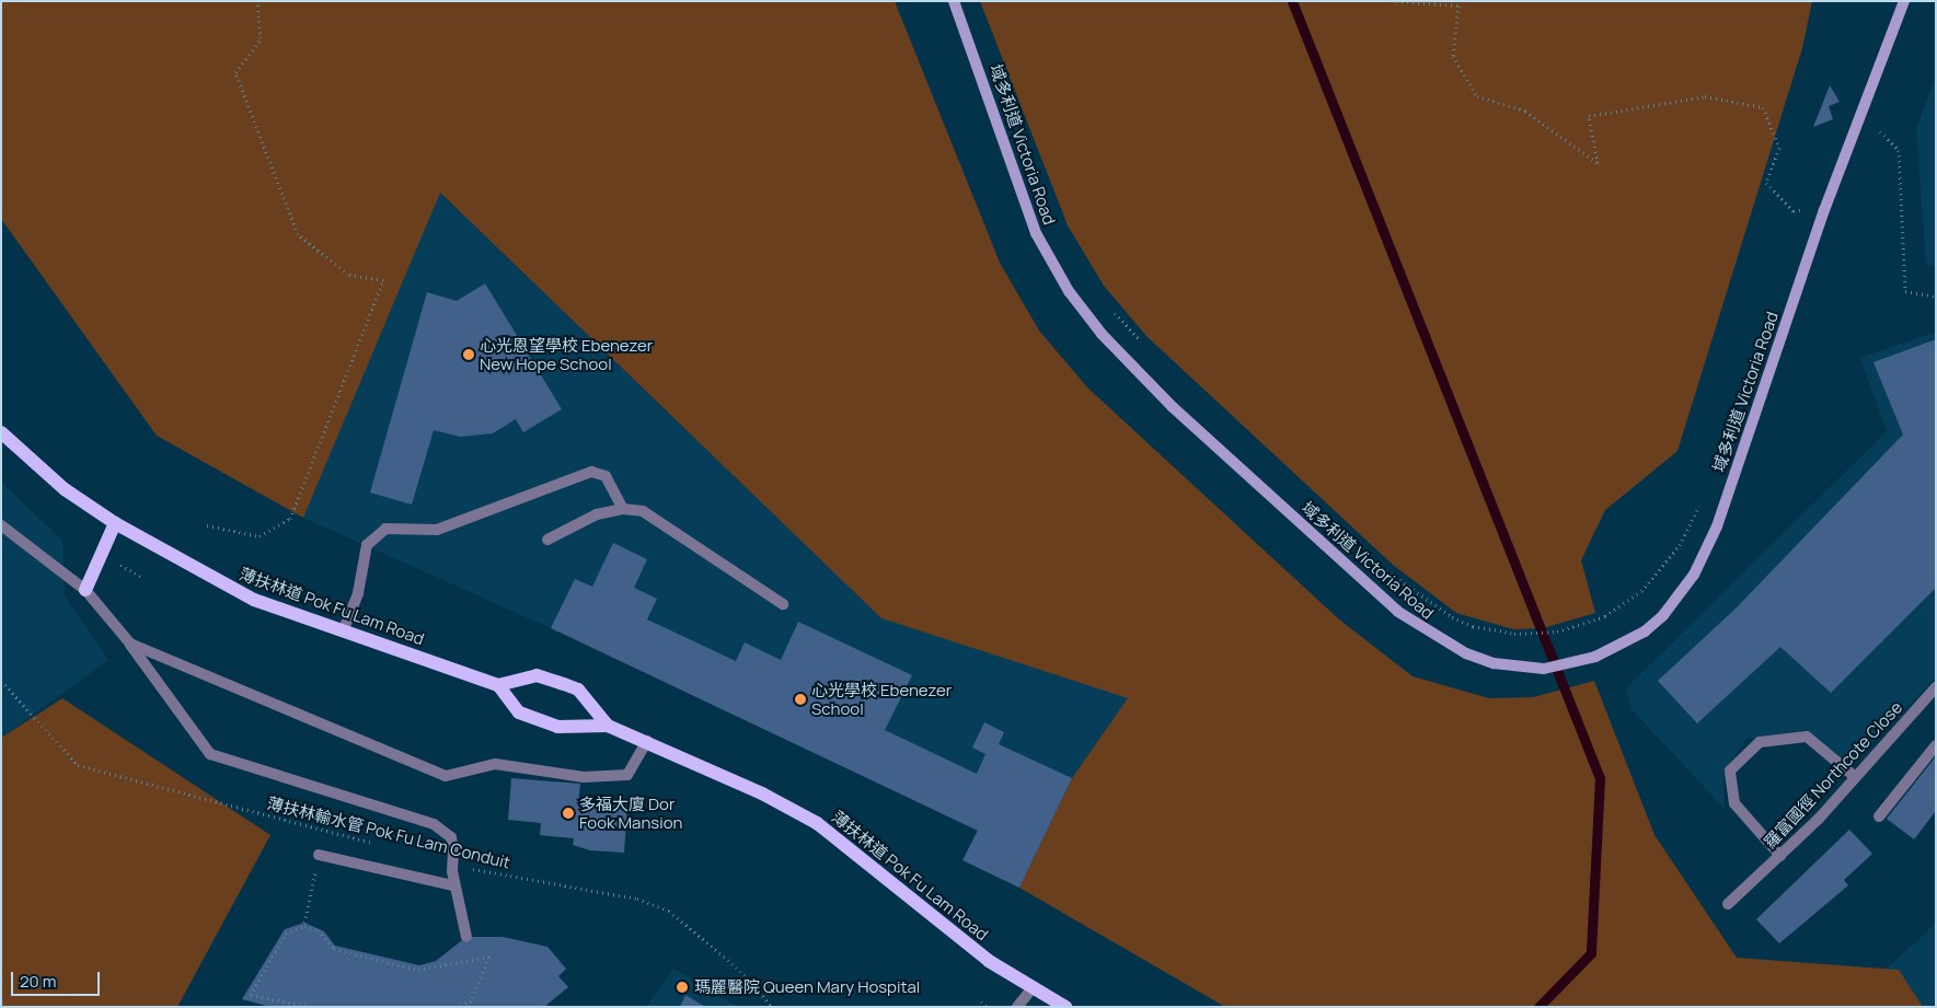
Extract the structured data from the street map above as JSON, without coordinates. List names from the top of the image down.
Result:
{
  "streets": {
    "main road": ["域多利道 Victoria Road", "薄扶林道 Pok Fu Lam Road"],
    "street": ["羅富國徑 Northcote Close"],
    "path": ["薄扶林輸水管 Pok Fu Lam Conduit"]
  },
  "places": [
    "心光恩望學校 Ebenezer New Hope School",
    "心光學校 Ebenezer School",
    "多福大廈 Dor Fook Mansion",
    "瑪麗醫院 Queen Mary Hospital"
  ],
  "scale_bar": "20 m"
}
